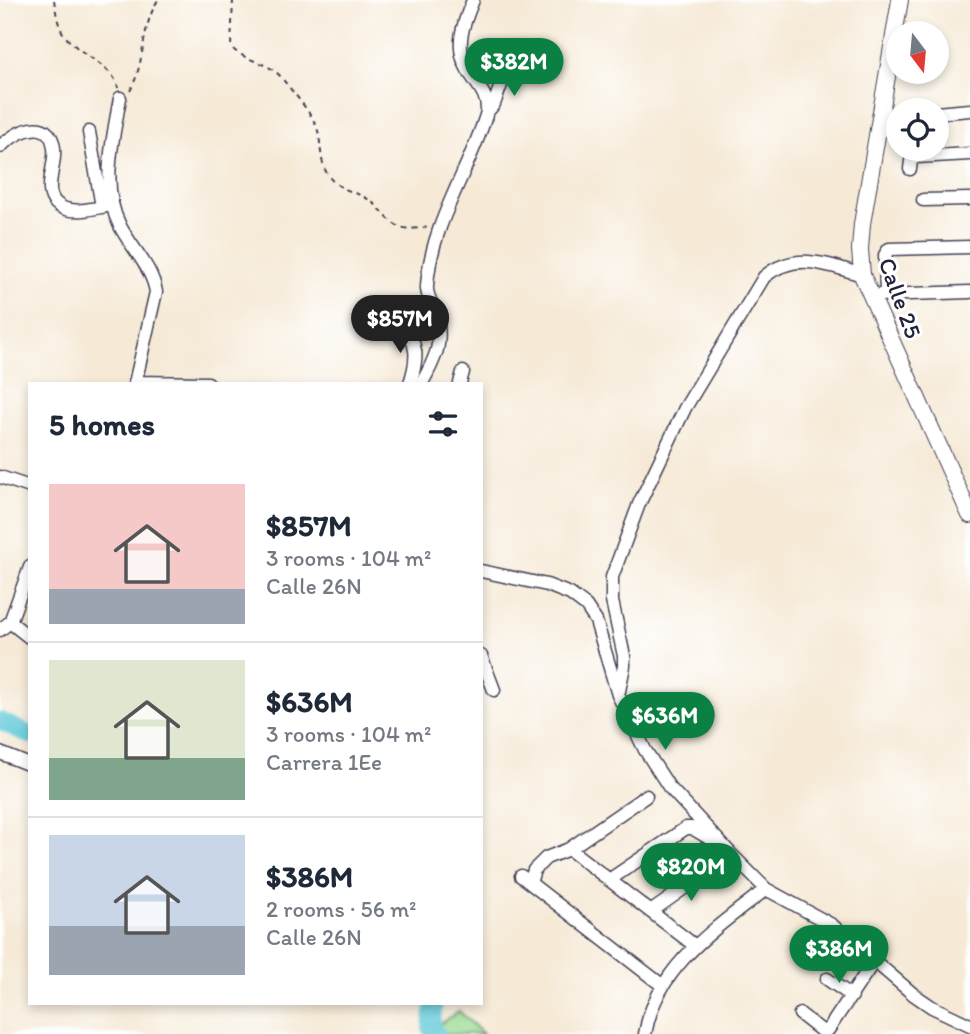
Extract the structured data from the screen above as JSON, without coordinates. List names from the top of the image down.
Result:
{
  "streets": {
    "main road": ["Calle 25"]
  },
  "north": "bottom",
  "page": {
    "price": [
      "$382M",
      "$857M",
      "$636M",
      "$820M",
      "$386M"
    ],
    "heading": "5 homes",
    "list": [
      {
        "name": "$857M",
        "note": "3 rooms · 104 m² · Calle 26N"
      },
      {
        "name": "$636M",
        "note": "3 rooms · 104 m² · Carrera 1Ee"
      },
      {
        "name": "$386M",
        "note": "2 rooms · 56 m² · Calle 26N"
      }
    ]
  }
}
